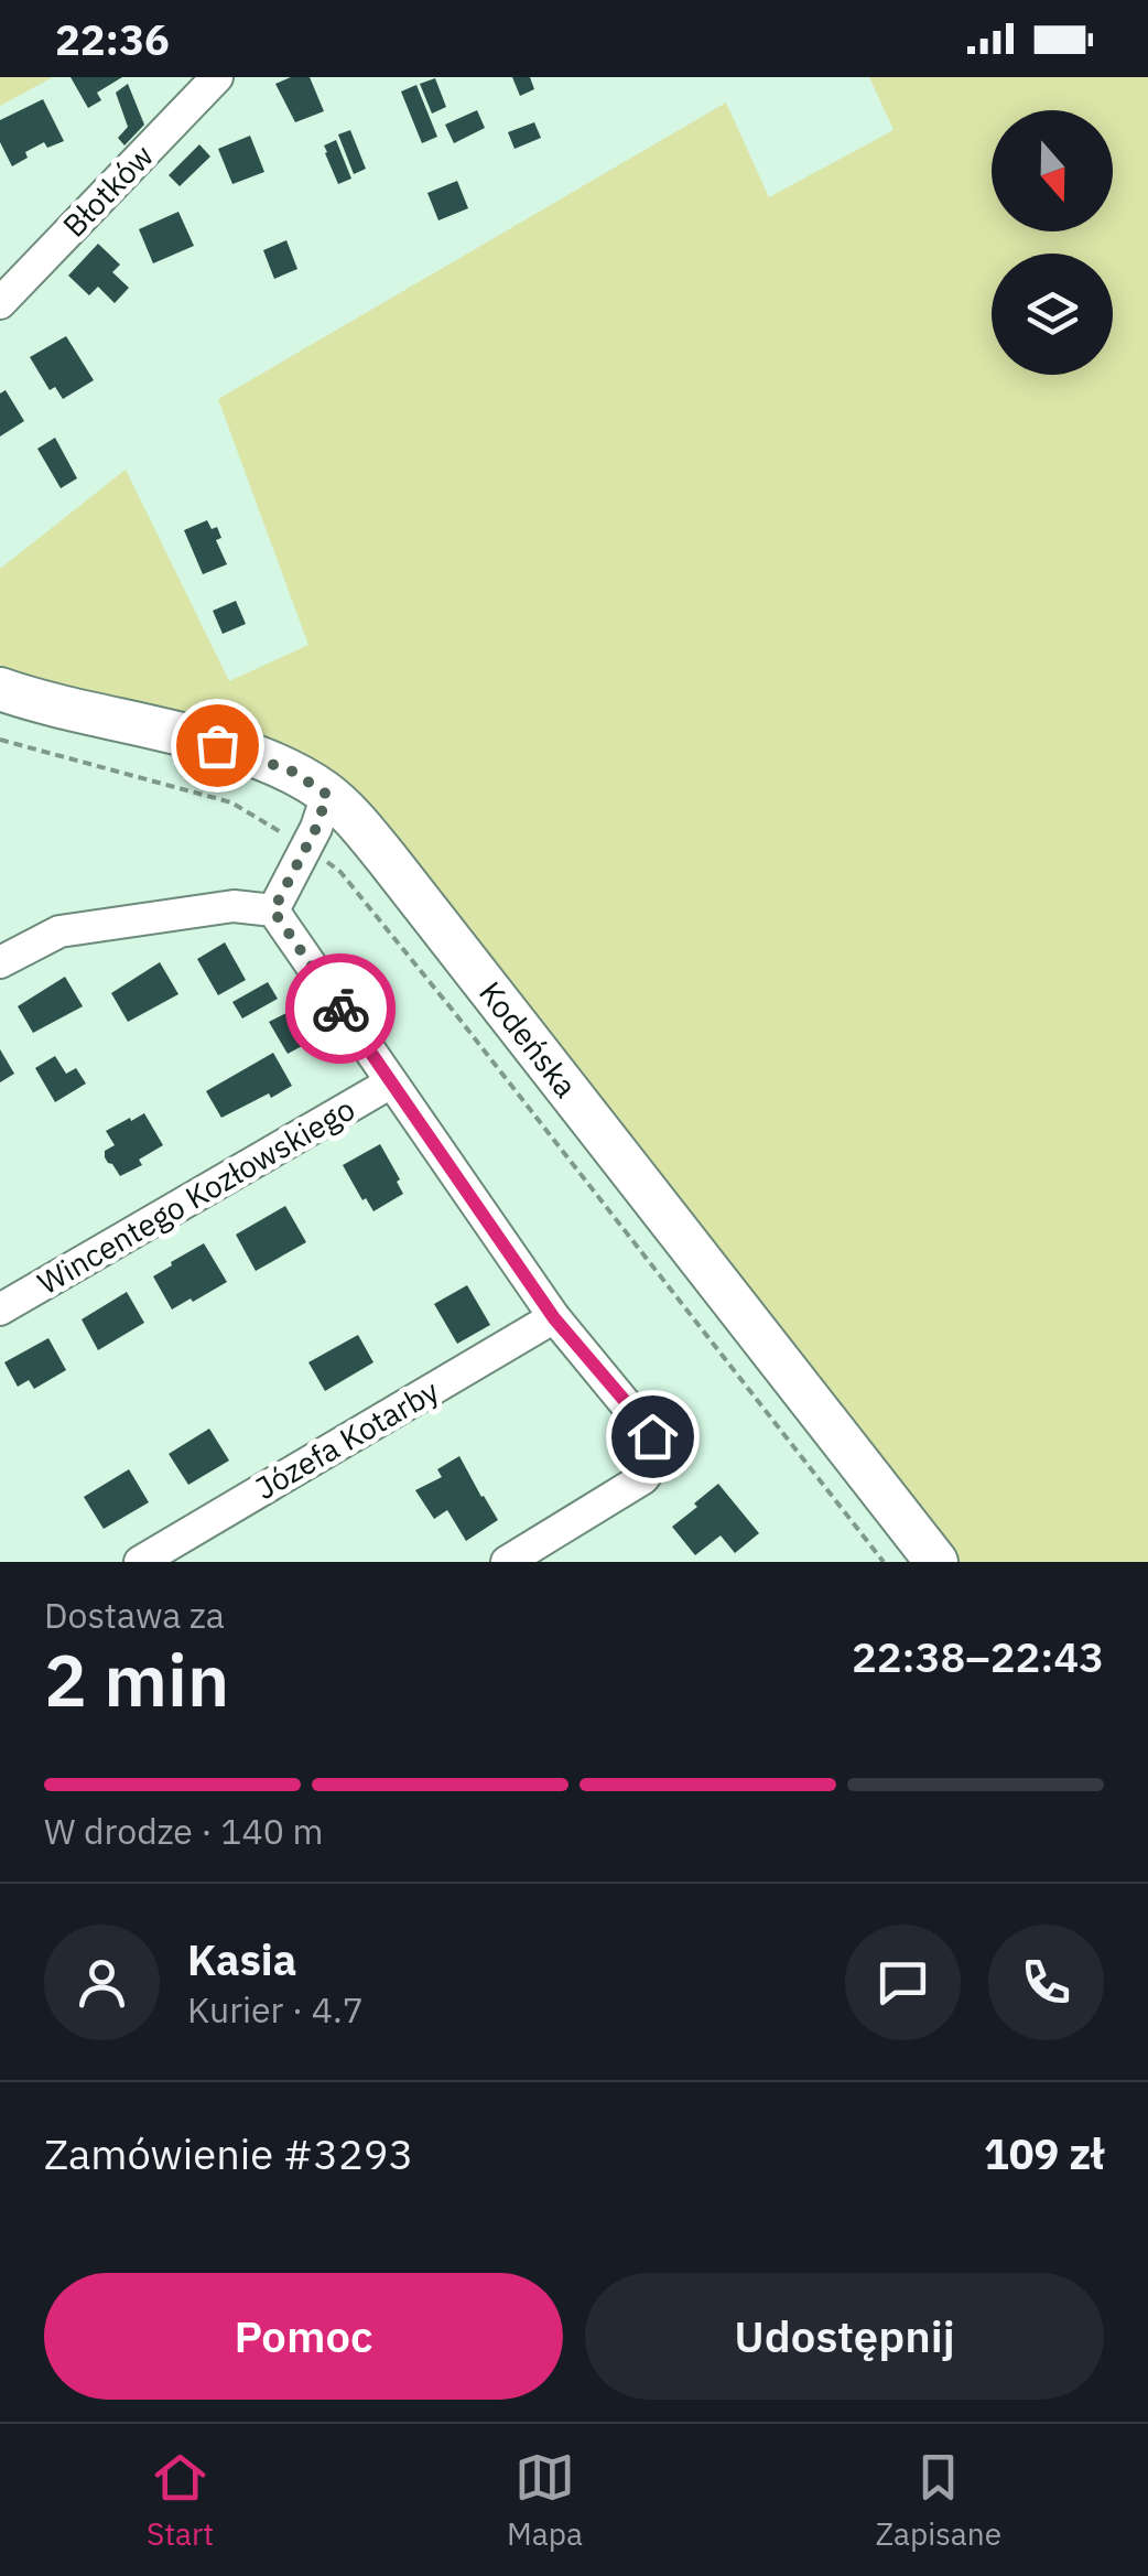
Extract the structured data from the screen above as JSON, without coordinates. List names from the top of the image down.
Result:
{
  "streets": {
    "main road": ["Kodeńska"],
    "street": ["Błotków", "Wincentego Kozłowskiego", "Józefa Kotarby"]
  },
  "north": "bottom",
  "page": {
    "status": "22:36",
    "heading": ["2 min", "Dostawa za", "22:38–22:43"],
    "panel": [
      "Kasia",
      "Kurier · 4.7",
      "Zamówienie #3293",
      "109 zł"
    ],
    "bar": "W drodze · 140 m",
    "buttons": ["Pomoc", "Udostępnij"],
    "tabs": ["Start", "Mapa", "Zapisane"]
  }
}
